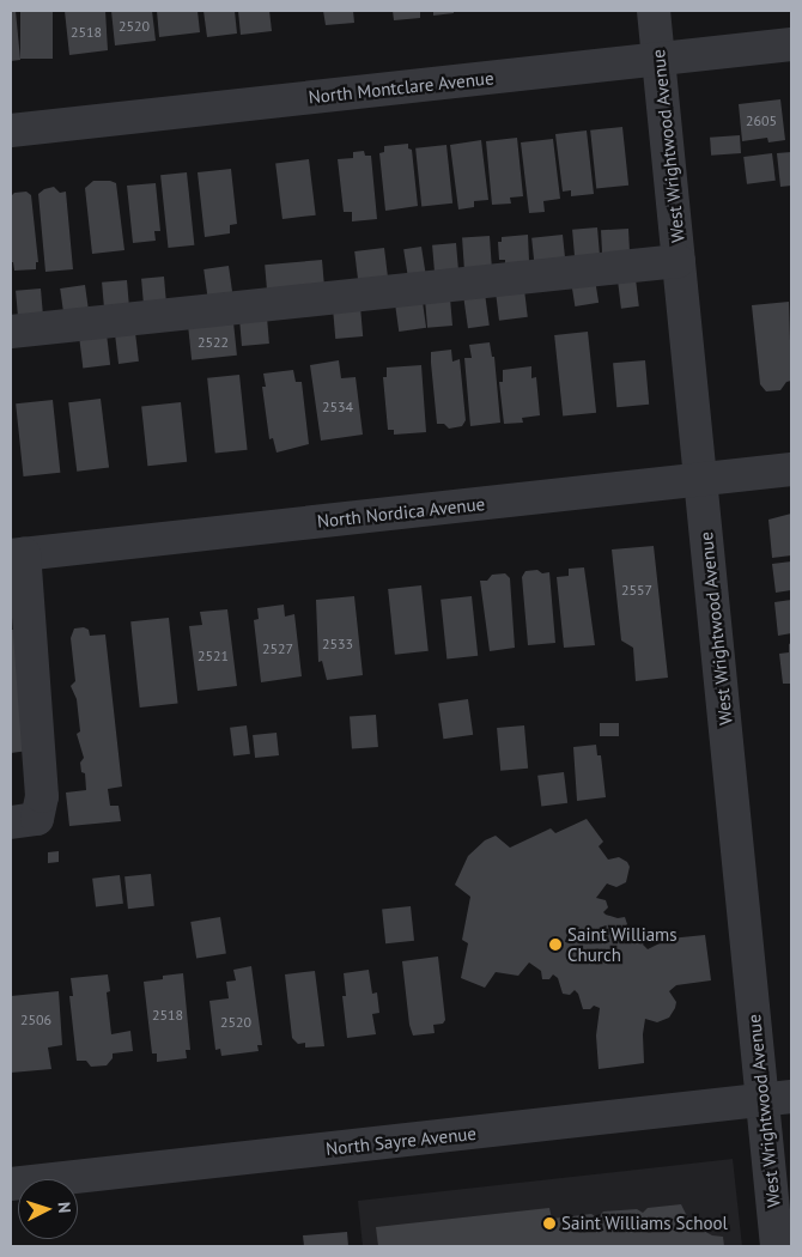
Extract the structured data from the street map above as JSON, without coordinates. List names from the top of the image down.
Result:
{
  "streets": {
    "street": [
      "North Montclare Avenue",
      "West Wrightwood Avenue",
      "North Nordica Avenue",
      "North Sayre Avenue"
    ]
  },
  "crossings": [
    ["North Montclare Avenue", "West Wrightwood Avenue"],
    ["West Wrightwood Avenue", "North Nordica Avenue"],
    ["West Wrightwood Avenue", "North Sayre Avenue"]
  ],
  "places": ["Saint Williams Church", "Saint Williams School"],
  "house_numbers": [
    "2520",
    "2518",
    "2605",
    "2522",
    "2534",
    "2557",
    "2533",
    "2527",
    "2521",
    "2518",
    "2506",
    "2520"
  ],
  "north": "right"
}
